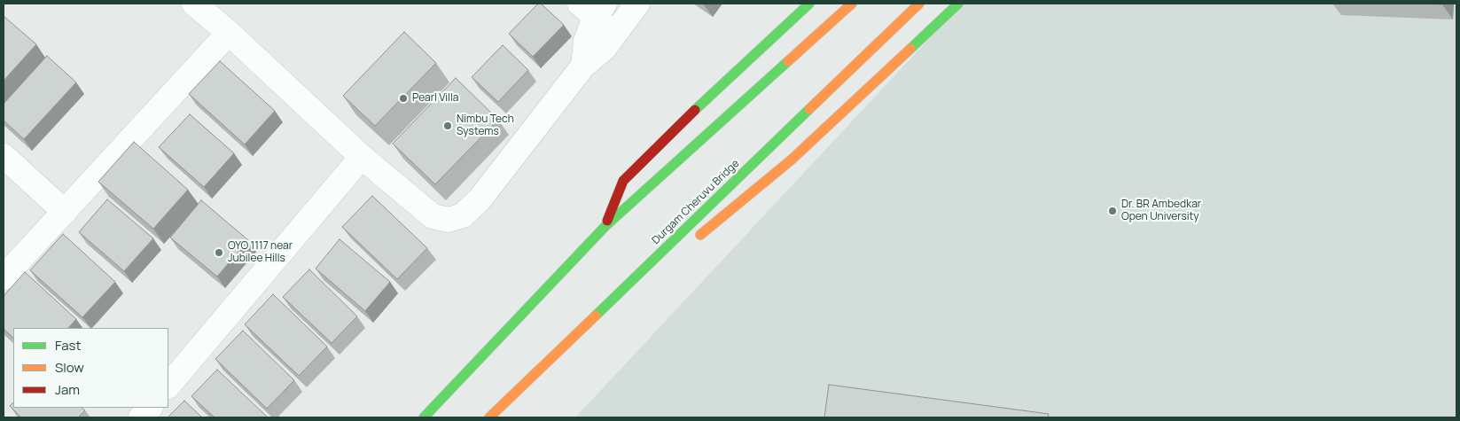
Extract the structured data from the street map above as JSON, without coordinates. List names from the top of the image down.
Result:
{
  "streets": {
    "main road": ["Durgam Cheruvu Bridge"]
  },
  "places": [
    "Pearl Villa",
    "Nimbu Tech Systems",
    "Dr. BR Ambedkar Open University",
    "OYO 1117 near Jubilee Hills"
  ],
  "legend": ["Fast", "Slow", "Jam"]
}
